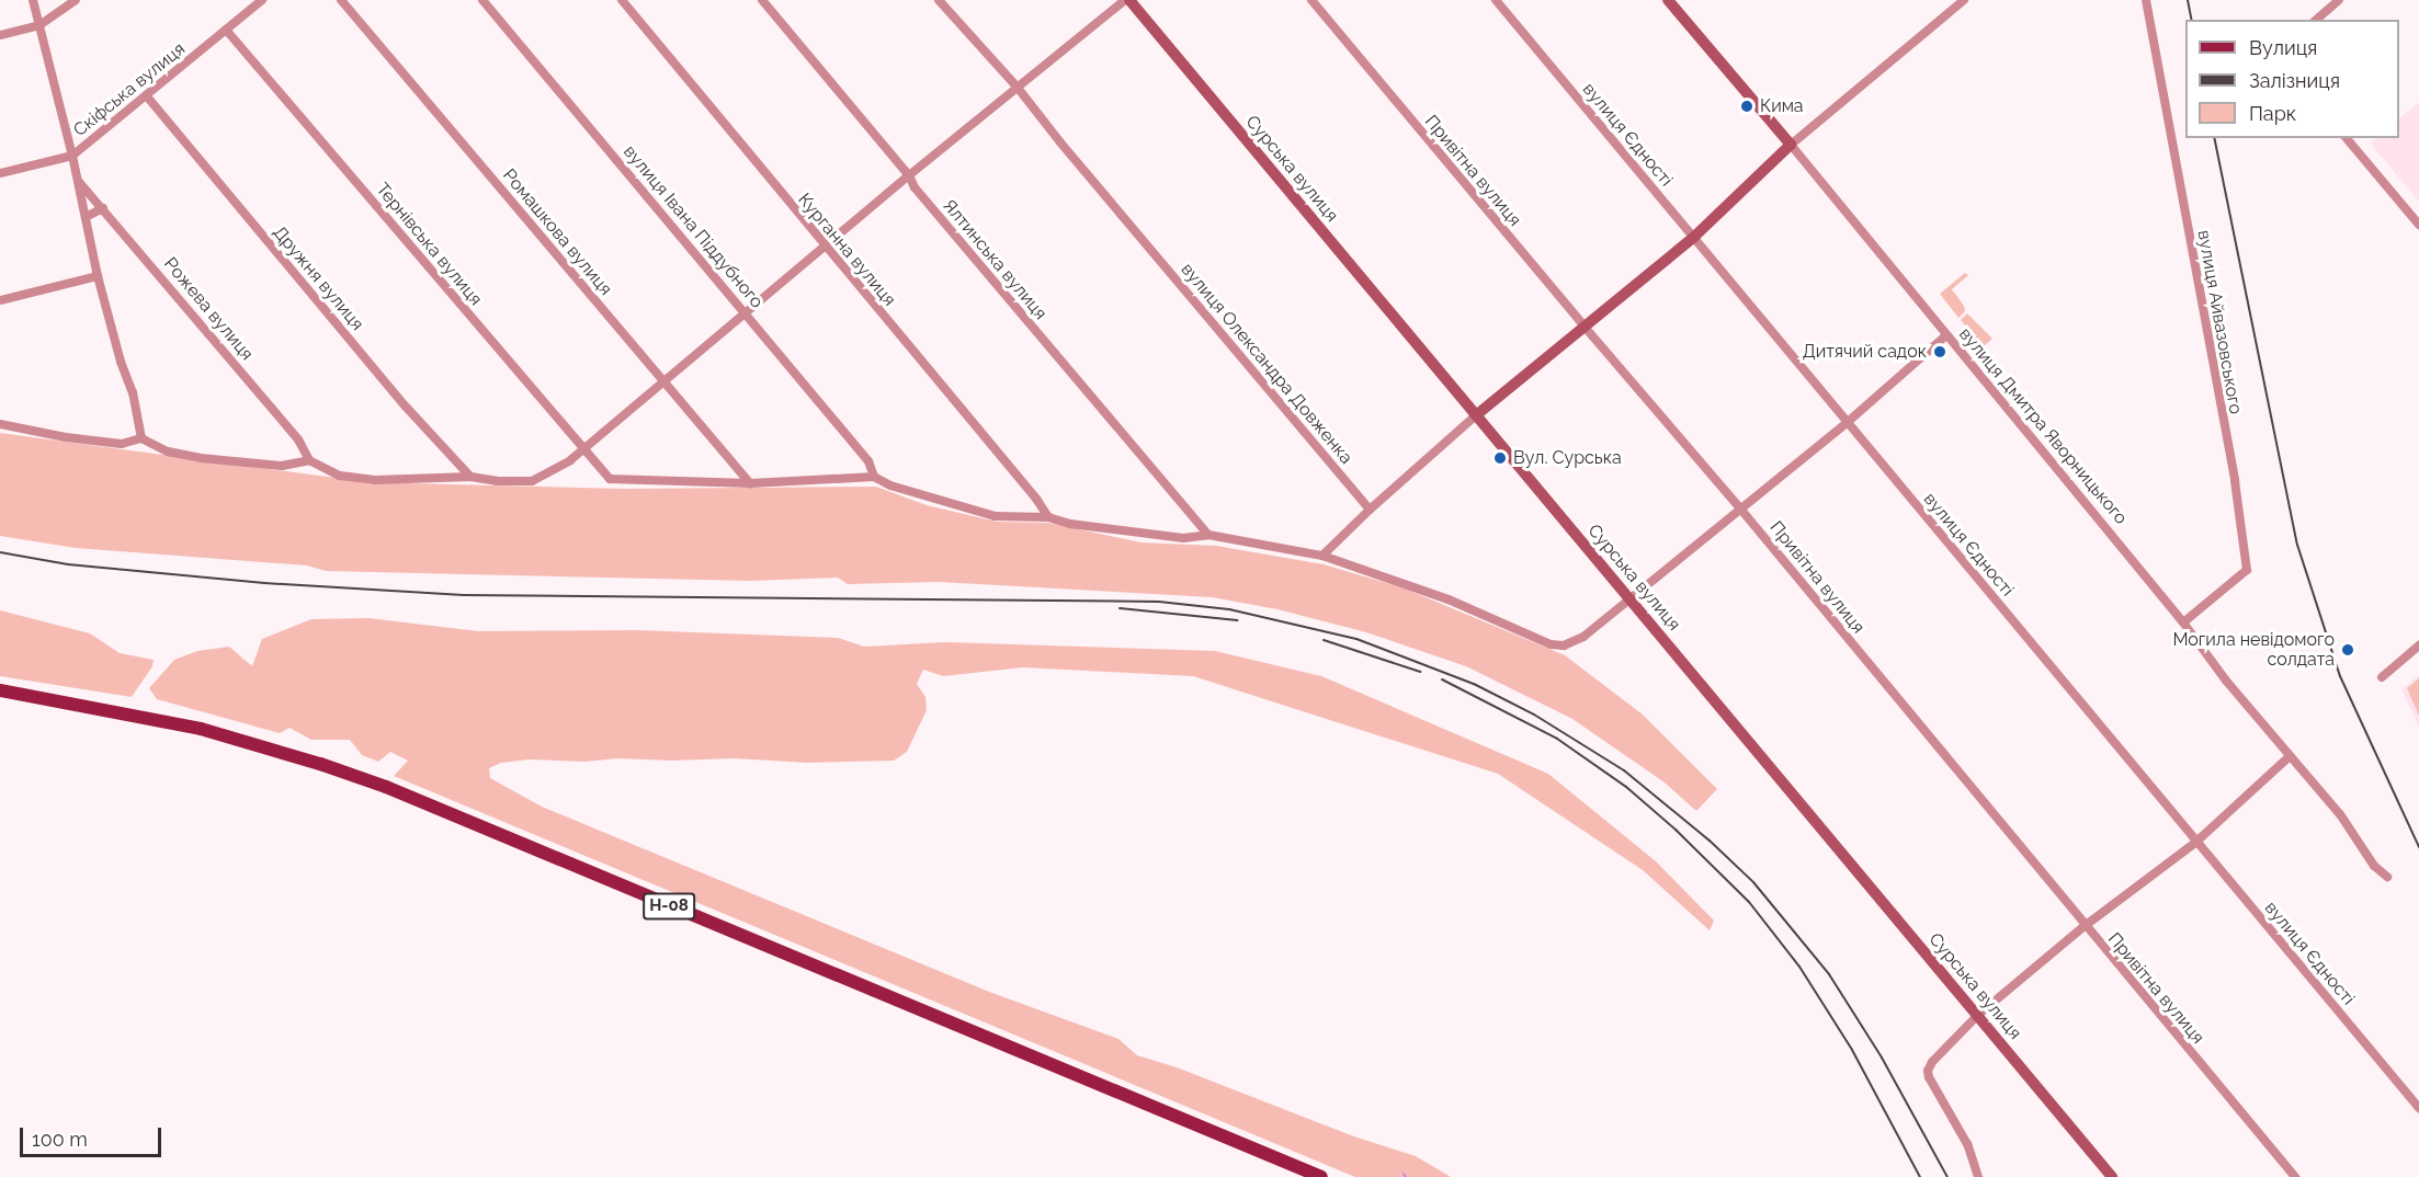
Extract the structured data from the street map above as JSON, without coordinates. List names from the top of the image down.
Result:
{
  "streets": {
    "main road": ["Н-08"],
    "street": [
      "Скіфська вулиця",
      "вулиця Єдності",
      "Сурська вулиця",
      "Привітна вулиця",
      "вулиця Івана Піддубного",
      "Ромашкова вулиця",
      "Тернівська вулиця",
      "Курганна вулиця",
      "Ялтинська вулиця",
      "Дружня вулиця",
      "Рожева вулиця",
      "вулиця Айвазовського",
      "вулиця Олександра Довженка",
      "вулиця Дмитра Яворницького"
    ]
  },
  "crossings": [
    ["Скіфська вулиця", "Тернівська вулиця"],
    ["Скіфська вулиця", "Дружня вулиця"],
    ["Ромашкова вулиця", "Тернівська вулиця"],
    ["вулиця Айвазовського", "вулиця Дмитра Яворницького"]
  ],
  "places": [
    "Кима",
    "Дитячий садок",
    "Вул. Сурська",
    "Могила невідомого солдата"
  ],
  "legend": ["Вулиця", "Залізниця", "Парк"],
  "scale_bar": "100 m"
}
